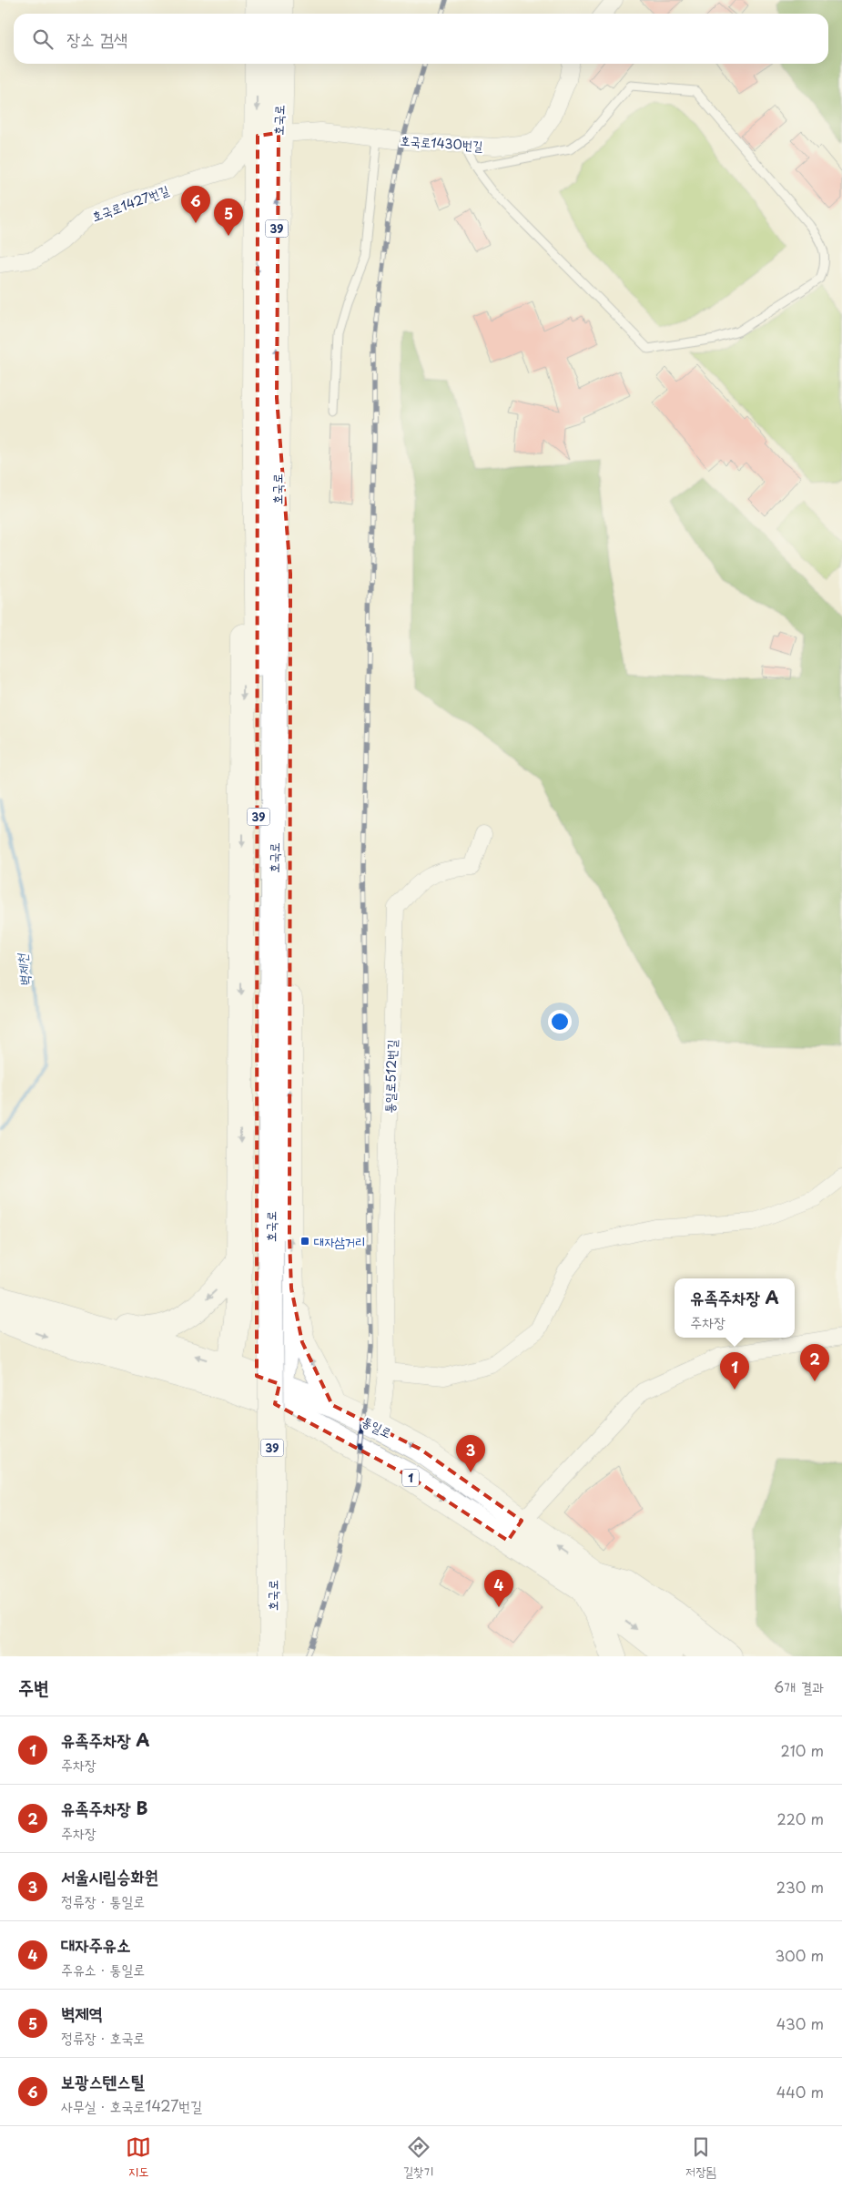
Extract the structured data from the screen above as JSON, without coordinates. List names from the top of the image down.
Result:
{
  "streets": {
    "main road": [
      "호국로",
      "39",
      "통일로",
      "1"
    ],
    "street": ["호국로1430번길", "호국로1427번길", "통일로512번길"]
  },
  "crossings": [
    ["호국로", "호국로1430번길"],
    ["호국로", "호국로1427번길"],
    ["호국로1430번길", "호국로1427번길"],
    ["통일로512번길", "통일로"]
  ],
  "water": ["벽제천"],
  "places": {
    "transit": ["대자삼거리"]
  },
  "page": {
    "search": "장소 검색",
    "pins": [
      "6",
      "5",
      "2",
      "1",
      "3",
      "4"
    ],
    "popup": ["유족주차장 A", "주차장"],
    "heading": ["주변", "6개 결과"],
    "list": [
      {
        "mark": "1",
        "name": "유족주차장 A",
        "note": "주차장",
        "value": "210 m"
      },
      {
        "mark": "2",
        "name": "유족주차장 B",
        "note": "주차장",
        "value": "220 m"
      },
      {
        "mark": "3",
        "name": "서울시립승화원",
        "note": "정류장 · 통일로",
        "value": "230 m"
      },
      {
        "mark": "4",
        "name": "대자주유소",
        "note": "주유소 · 통일로",
        "value": "300 m"
      },
      {
        "mark": "5",
        "name": "벽제역",
        "note": "정류장 · 호국로",
        "value": "430 m"
      },
      {
        "mark": "6",
        "name": "보광스텐스틸",
        "note": "사무실 · 호국로1427번길",
        "value": "440 m"
      }
    ],
    "nav": ["지도", "길찾기", "저장됨"]
  }
}
